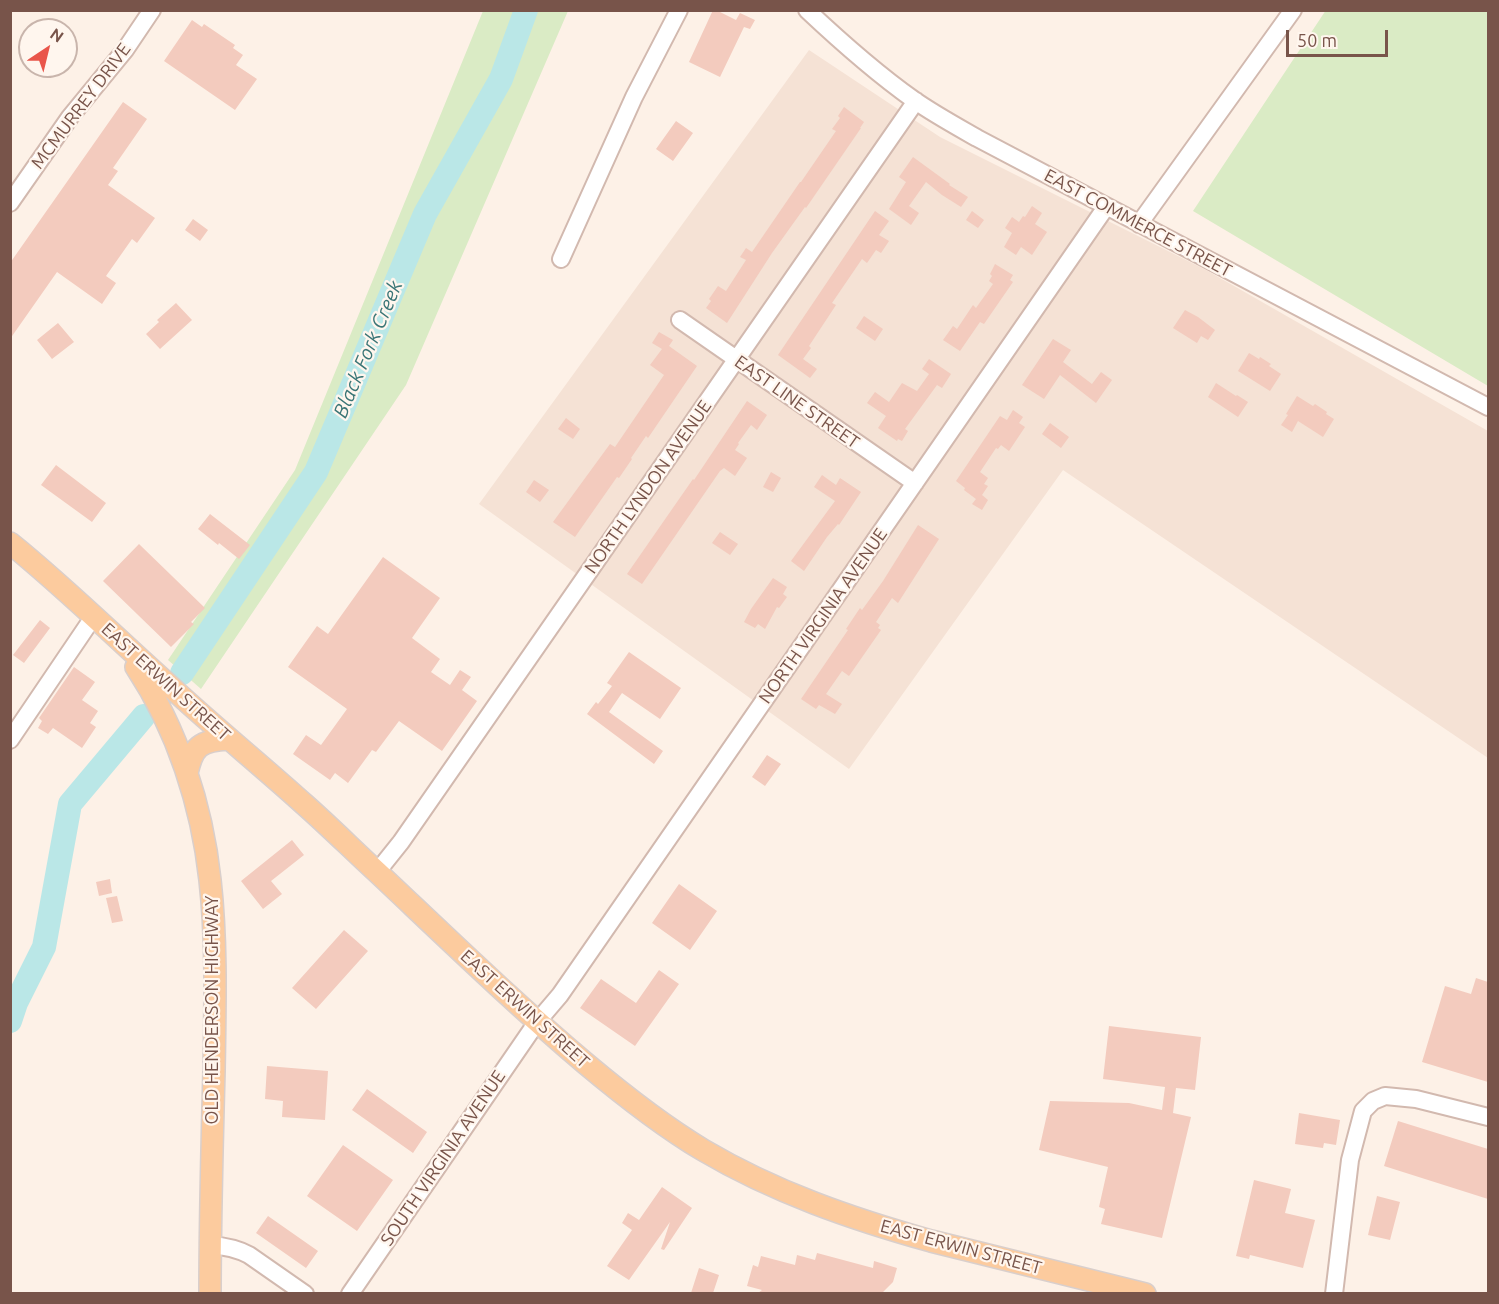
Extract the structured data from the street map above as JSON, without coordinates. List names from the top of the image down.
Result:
{
  "streets": {
    "main road": ["EAST ERWIN STREET", "OLD HENDERSON HIGHWAY"],
    "street": [
      "MCMURREY DRIVE",
      "EAST COMMERCE STREET",
      "EAST LINE STREET",
      "NORTH LYNDON AVENUE",
      "NORTH VIRGINIA AVENUE",
      "SOUTH VIRGINIA AVENUE"
    ]
  },
  "crossings": [
    ["EAST COMMERCE STREET", "NORTH LYNDON AVENUE"],
    ["EAST COMMERCE STREET", "NORTH VIRGINIA AVENUE"],
    ["EAST LINE STREET", "NORTH LYNDON AVENUE"],
    ["EAST LINE STREET", "NORTH VIRGINIA AVENUE"],
    ["NORTH LYNDON AVENUE", "EAST ERWIN STREET"],
    ["NORTH VIRGINIA AVENUE", "EAST ERWIN STREET"],
    ["NORTH VIRGINIA AVENUE", "SOUTH VIRGINIA AVENUE"],
    ["EAST ERWIN STREET", "OLD HENDERSON HIGHWAY"],
    ["EAST ERWIN STREET", "SOUTH VIRGINIA AVENUE"]
  ],
  "water": ["Black Fork Creek"],
  "scale_bar": "50 m",
  "north": "top right"
}
